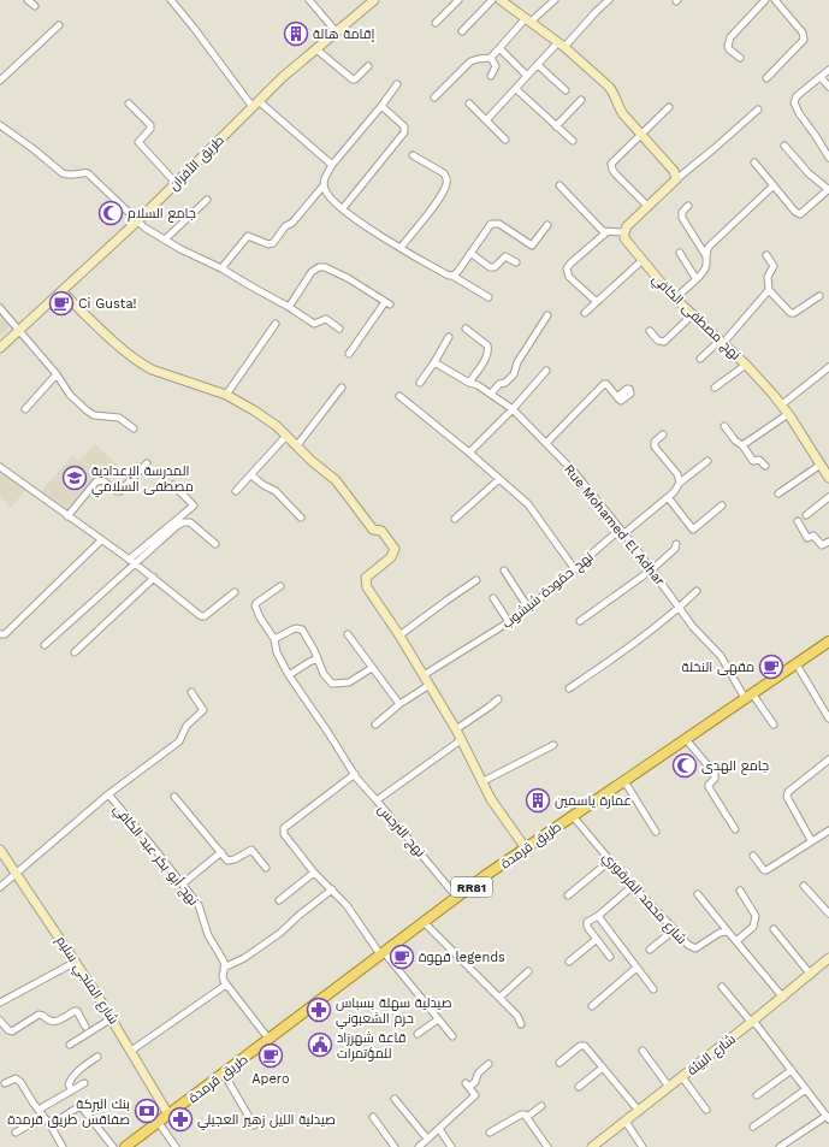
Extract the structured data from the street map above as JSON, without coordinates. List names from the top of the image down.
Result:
{
  "streets": {
    "main road": ["طريق قرمدة", "RR81"],
    "street": [
      "طريق الأفران",
      "نهج مصطفى الكافي",
      "Rue Mohamed El Adhar",
      "نهج حمّودة شبشوب",
      "نهج النرجس",
      "نهج أبو بكر عبد الكافي",
      "شارع محمد القرقوري",
      "شارع المنجي سليم",
      "شارع البيئة"
    ]
  },
  "crossings": [
    ["Rue Mohamed El Adhar", "نهج حمّودة شبشوب"],
    ["Rue Mohamed El Adhar", "طريق قرمدة"],
    ["نهج النرجس", "طريق قرمدة"],
    ["طريق قرمدة", "نهج أبو بكر عبد الكافي"],
    ["طريق قرمدة", "شارع محمد القرقوري"],
    ["طريق قرمدة", "شارع المنجي سليم"]
  ],
  "places": {
    "building": ["إقامة هالة", "عمارة ياسمين"],
    "mosque": ["جامع السلام", "جامع الهدى"],
    "cafe": [
      "Ci Gusta!",
      "مقهى النخلة",
      "قهوة legends",
      "Apero"
    ],
    "school or university": ["المدرسة الإعدادية مصطفى السلامي"],
    "pharmacy": ["صيدلية سهلة بسباس حرم الشعبوني", "صيدلية الليل زهير العجيلي"],
    "public building": ["قاعة شهرزاد للمؤتمرات"],
    "bank": ["بنك البركة صفاقس طريق قرمدة"]
  }
}
